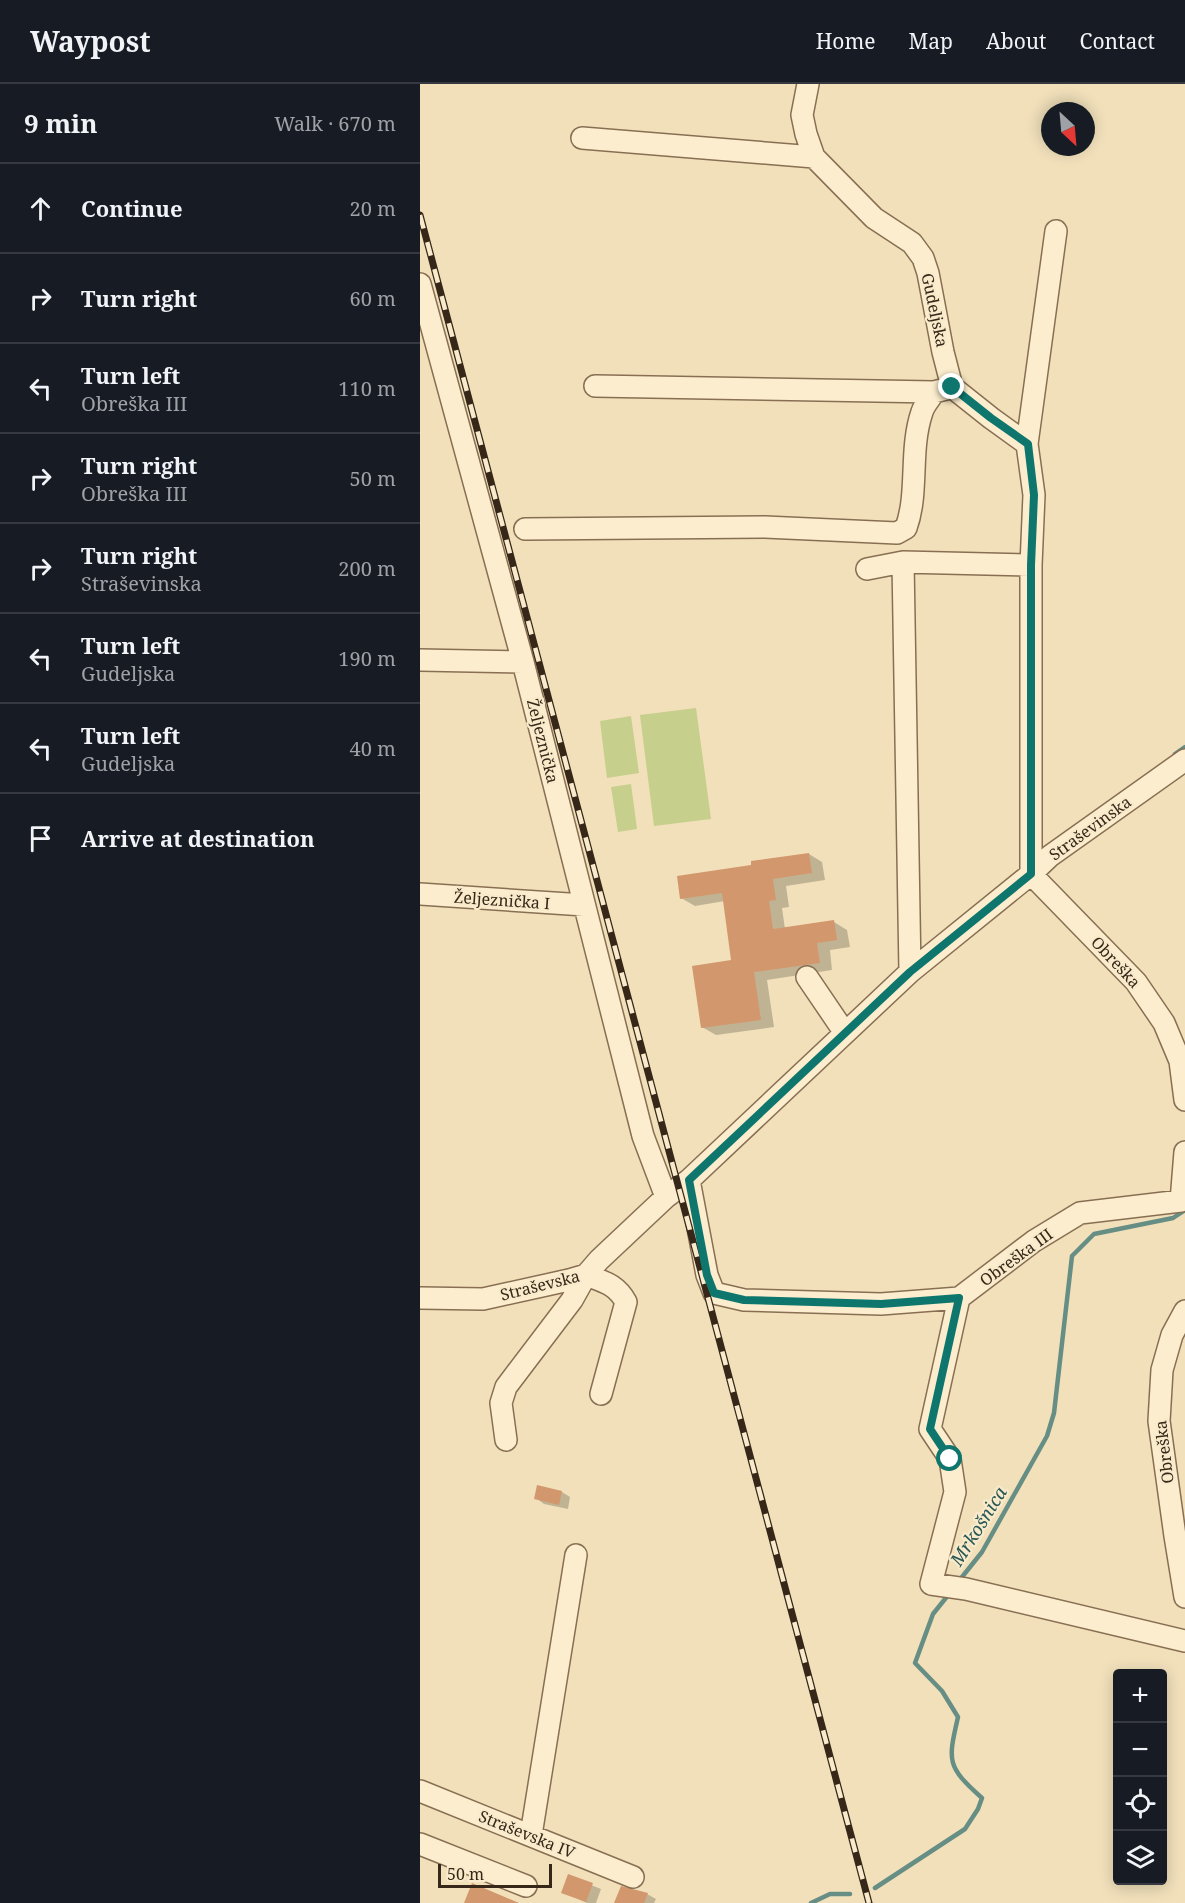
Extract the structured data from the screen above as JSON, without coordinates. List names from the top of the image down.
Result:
{
  "streets": {
    "street": [
      "Gudeljska",
      "Željeznička",
      "Straševinska",
      "Željeznička I",
      "Obreška",
      "Obreška III",
      "Straševska",
      "Straševska IV"
    ]
  },
  "crossings": [
    ["Željeznička", "Straševinska"],
    ["Željeznička", "Željeznička I"],
    ["Željeznička", "Straševska"],
    ["Straševinska", "Obreška"],
    ["Straševinska", "Straševska"]
  ],
  "water": ["Mrkošnica"],
  "scale_bar": "50 m",
  "north": "bottom right",
  "page": {
    "header": "Waypost",
    "nav": [
      "Home",
      "Map",
      "About",
      "Contact"
    ],
    "heading": ["9 min", "Walk · 670 m"],
    "list": [
      ["Continue", "20 m"],
      ["Turn right", "60 m"],
      ["Turn left", "Obreška III", "110 m"],
      ["Turn right", "Obreška III", "50 m"],
      ["Turn right", "Straševinska", "200 m"],
      ["Turn left", "Gudeljska", "190 m"],
      ["Turn left", "Gudeljska", "40 m"],
      "Arrive at destination"
    ],
    "map_buttons": ["+", "−"],
    "scale": "50 m"
  }
}
